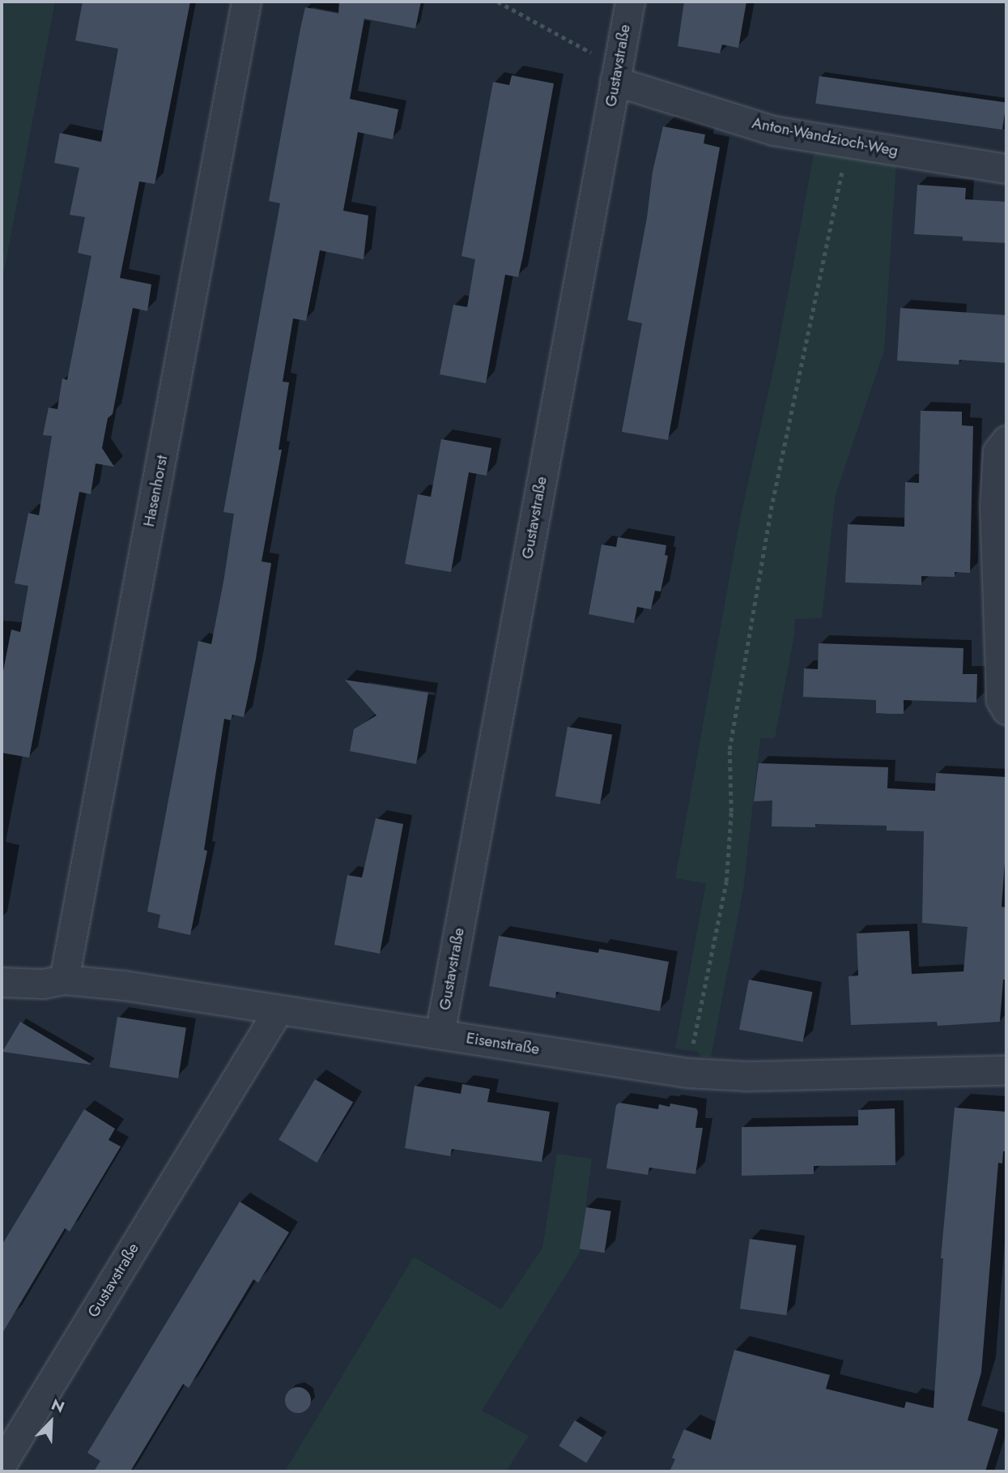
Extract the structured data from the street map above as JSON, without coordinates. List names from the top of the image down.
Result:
{
  "streets": {
    "street": [
      "Gustavstraße",
      "Anton-Wandzioch-Weg",
      "Hasenhorst",
      "Eisenstraße"
    ]
  },
  "crossings": [
    ["Gustavstraße", "Anton-Wandzioch-Weg"],
    ["Gustavstraße", "Eisenstraße"],
    ["Hasenhorst", "Eisenstraße"]
  ],
  "north": "top right"
}
